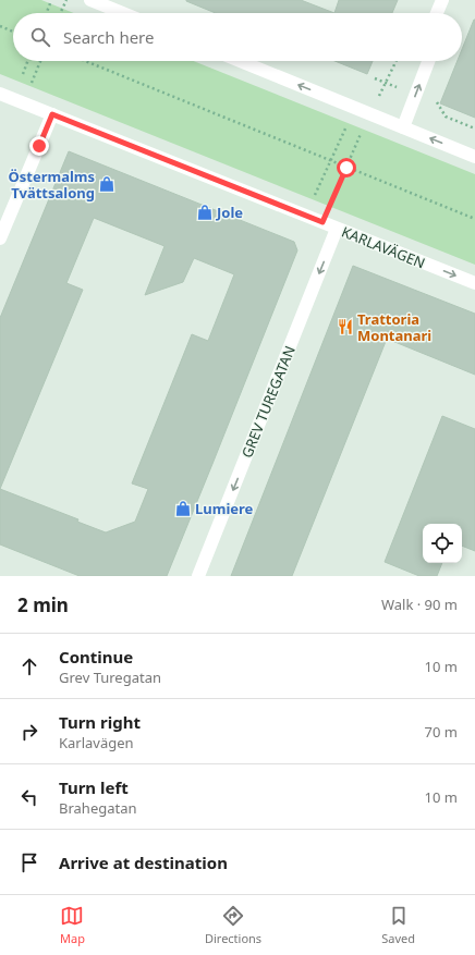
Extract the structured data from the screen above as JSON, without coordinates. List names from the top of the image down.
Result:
{
  "streets": {
    "street": ["KARLAVÄGEN", "GREV TUREGATAN"]
  },
  "crossings": [
    ["KARLAVÄGEN", "GREV TUREGATAN"]
  ],
  "one_way": ["GREV TUREGATAN"],
  "places": {
    "shop": ["Östermalms Tvättsalong", "Jole", "Lumiere"],
    "restaurant": ["Trattoria Montanari"]
  },
  "page": {
    "search": "Search here",
    "heading": ["2 min", "Walk · 90 m"],
    "list": [
      ["Continue", "Grev Turegatan", "10 m"],
      ["Turn right", "Karlavägen", "70 m"],
      ["Turn left", "Brahegatan", "10 m"],
      "Arrive at destination"
    ],
    "nav": ["Map", "Directions", "Saved"]
  }
}
